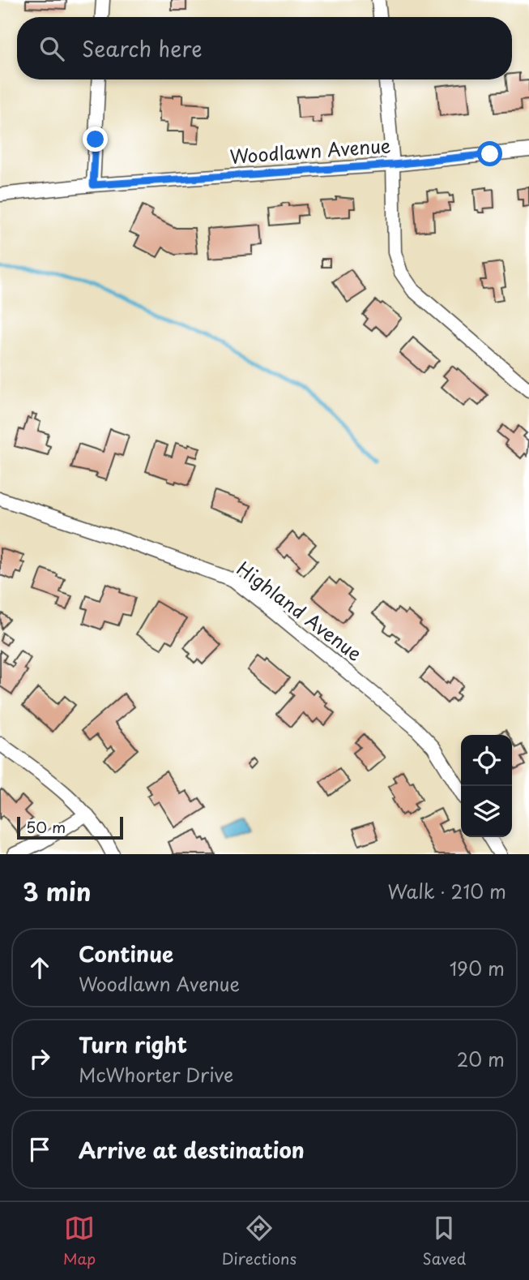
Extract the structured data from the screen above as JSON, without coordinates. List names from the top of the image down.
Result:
{
  "streets": {
    "street": ["Woodlawn Avenue", "Highland Avenue"]
  },
  "scale_bar": "50 m",
  "page": {
    "search": "Search here",
    "scale": "50 m",
    "heading": ["3 min", "Walk · 210 m"],
    "list": [
      ["Continue", "Woodlawn Avenue", "190 m"],
      ["Turn right", "McWhorter Drive", "20 m"],
      "Arrive at destination"
    ],
    "nav": ["Map", "Directions", "Saved"]
  }
}
